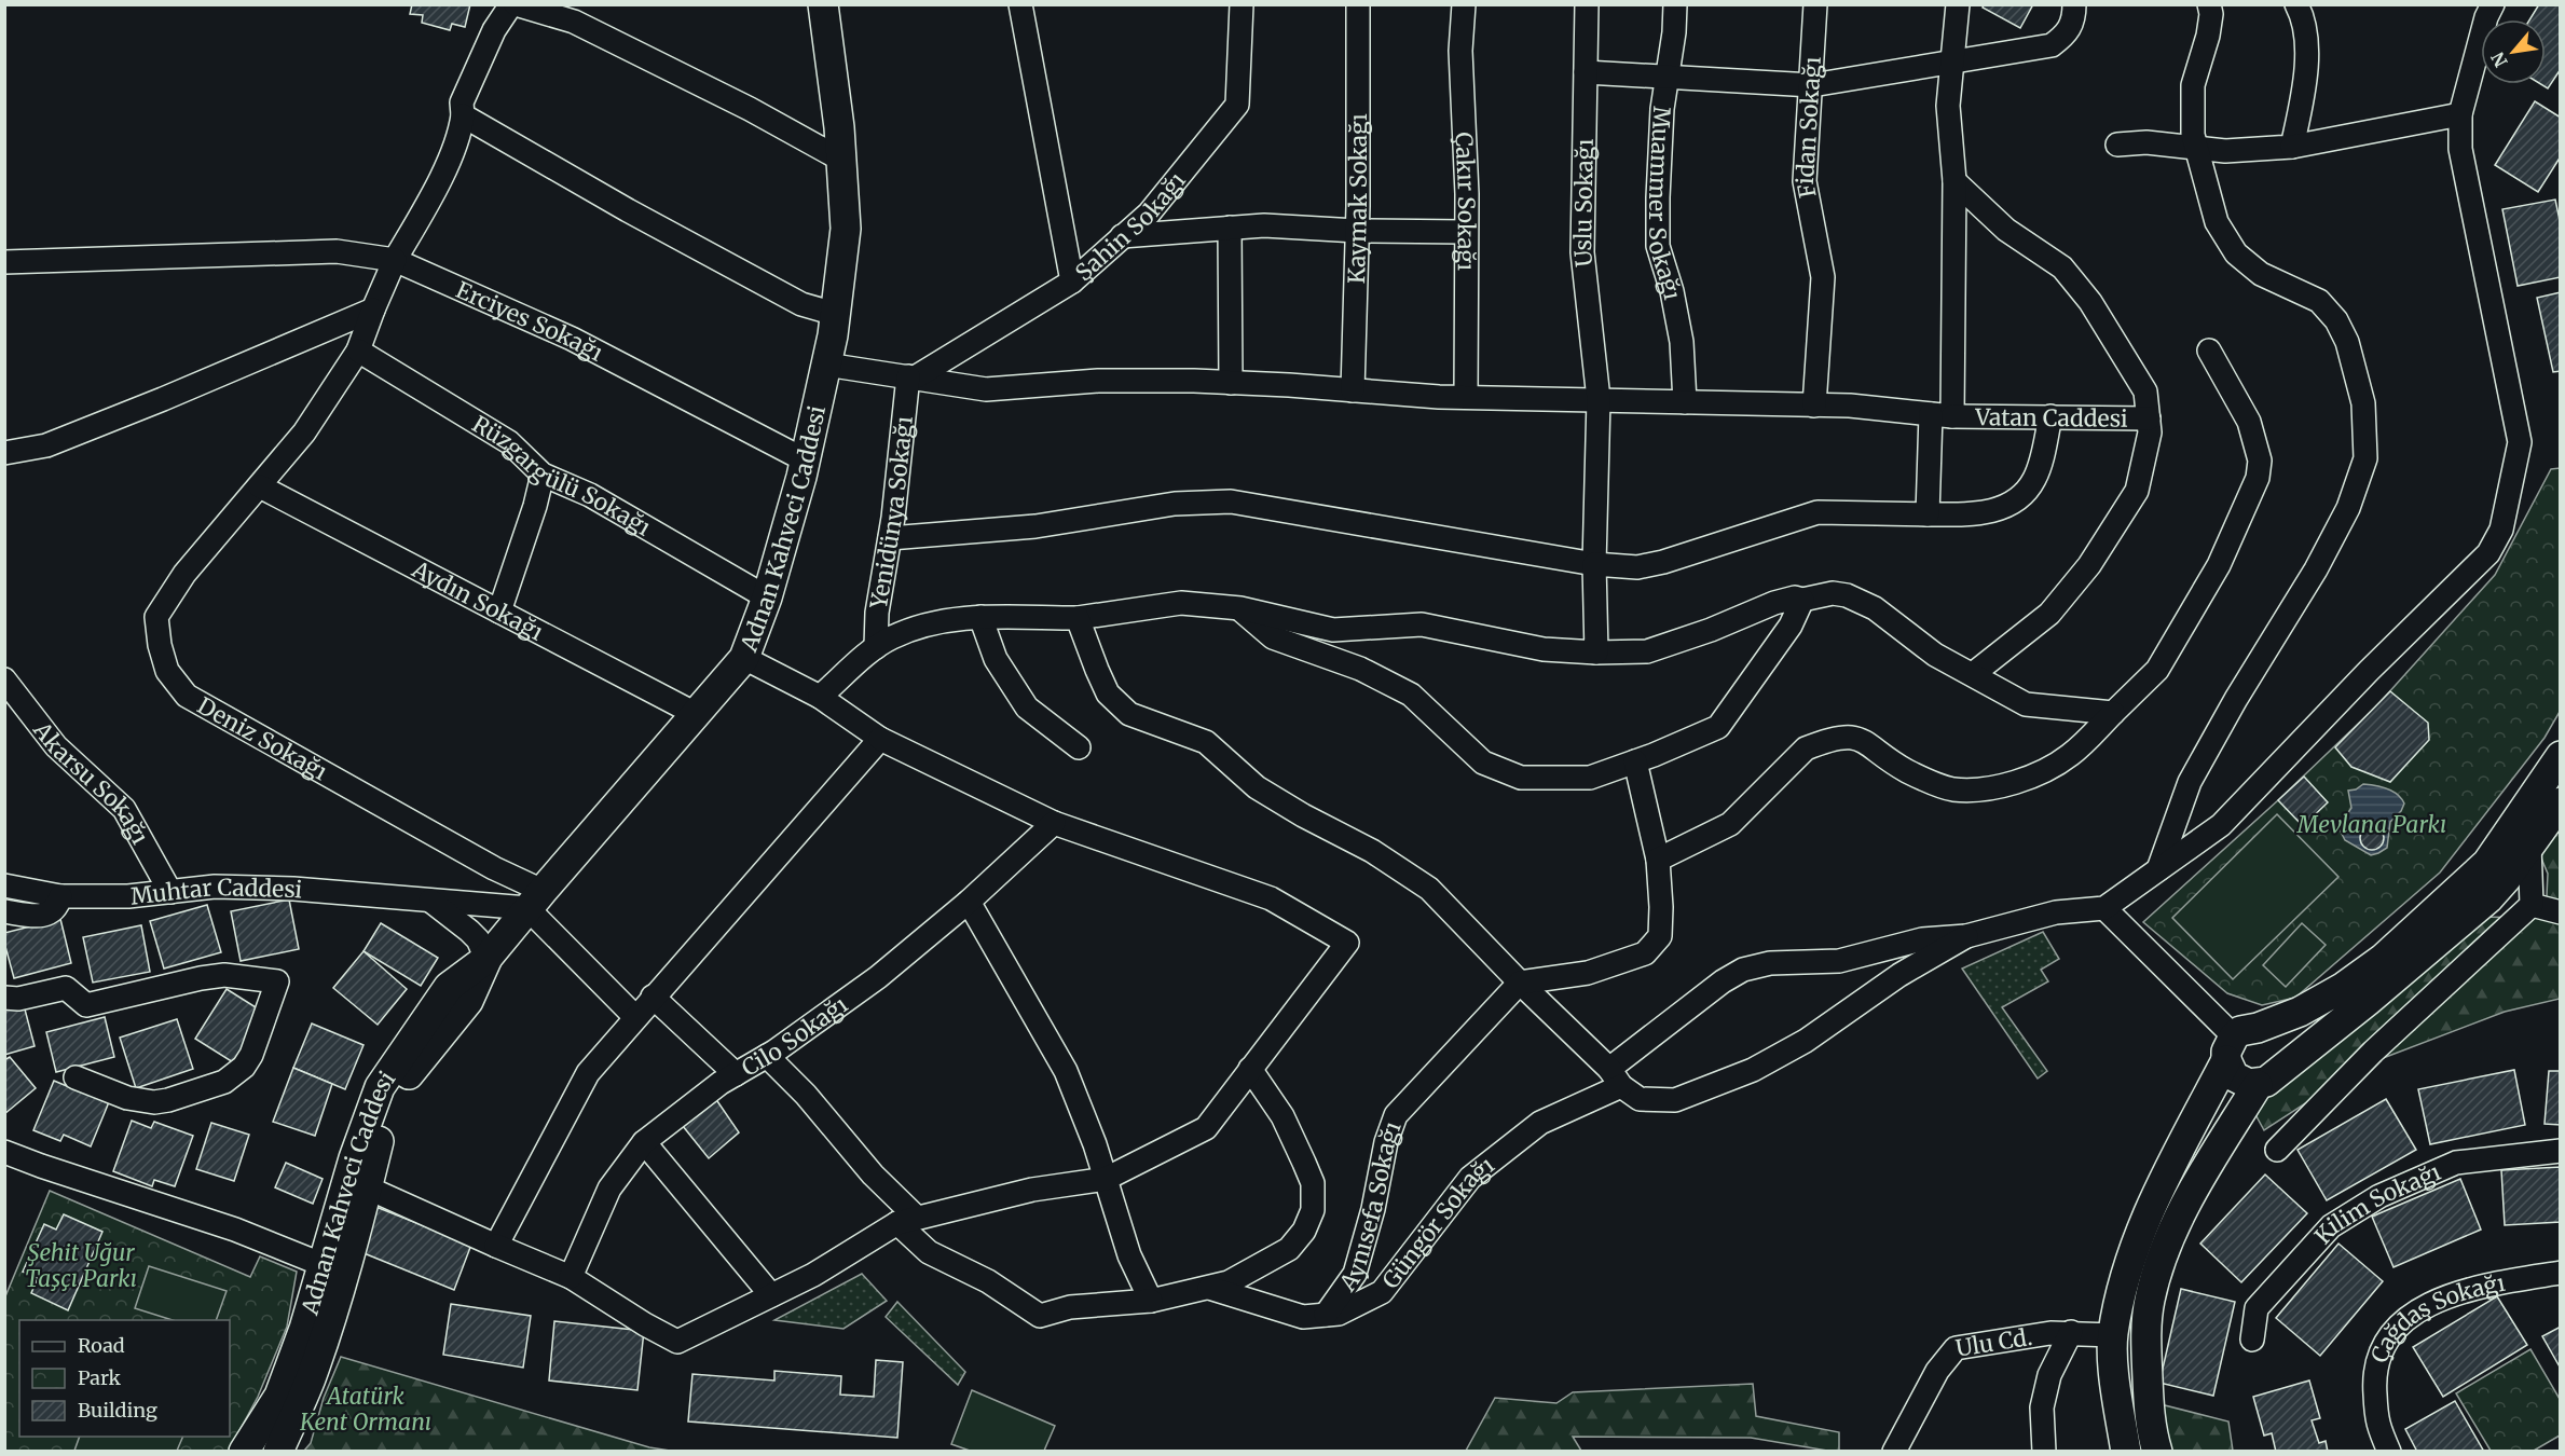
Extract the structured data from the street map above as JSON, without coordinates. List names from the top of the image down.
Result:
{
  "streets": {
    "main road": ["Adnan Kahveci Caddesi"],
    "street": [
      "Fidan Sokağı",
      "Kaymak Sokağı",
      "Çakır Sokağı",
      "Uslu Sokağı",
      "Muammer Sokağı",
      "Şahin Sokağı",
      "Erciyes Sokağı",
      "Vatan Caddesi",
      "Rüzgargülü Sokağı",
      "Yenidünya Sokağı",
      "Aydın Sokağı",
      "Deniz Sokağı",
      "Akarsu Sokağı",
      "Muhtar Caddesi",
      "Cilo Sokağı",
      "Aynısefa Sokağı",
      "Kilim Sokağı",
      "Güngör Sokağı",
      "Çağdaş Sokağı",
      "Ulu Cd."
    ]
  },
  "crossings": [
    ["Fidan Sokağı", "Vatan Caddesi"],
    ["Kaymak Sokağı", "Vatan Caddesi"],
    ["Çakır Sokağı", "Vatan Caddesi"],
    ["Uslu Sokağı", "Vatan Caddesi"],
    ["Muammer Sokağı", "Vatan Caddesi"],
    ["Şahin Sokağı", "Vatan Caddesi"],
    ["Şahin Sokağı", "Yenidünya Sokağı"],
    ["Erciyes Sokağı", "Adnan Kahveci Caddesi"],
    ["Erciyes Sokağı", "Deniz Sokağı"],
    ["Vatan Caddesi", "Yenidünya Sokağı"],
    ["Vatan Caddesi", "Adnan Kahveci Caddesi"],
    ["Rüzgargülü Sokağı", "Adnan Kahveci Caddesi"],
    ["Rüzgargülü Sokağı", "Deniz Sokağı"],
    ["Adnan Kahveci Caddesi", "Aydın Sokağı"],
    ["Adnan Kahveci Caddesi", "Deniz Sokağı"],
    ["Adnan Kahveci Caddesi", "Muhtar Caddesi"],
    ["Aydın Sokağı", "Deniz Sokağı"],
    ["Deniz Sokağı", "Muhtar Caddesi"],
    ["Akarsu Sokağı", "Muhtar Caddesi"],
    ["Aynısefa Sokağı", "Güngör Sokağı"]
  ],
  "parks": ["Mevlana Parkı", "Şehit Uğur Taşçı Parkı", "Atatürk Kent Ormanı"],
  "legend": ["Road", "Park", "Building"],
  "north": "bottom left"
}
